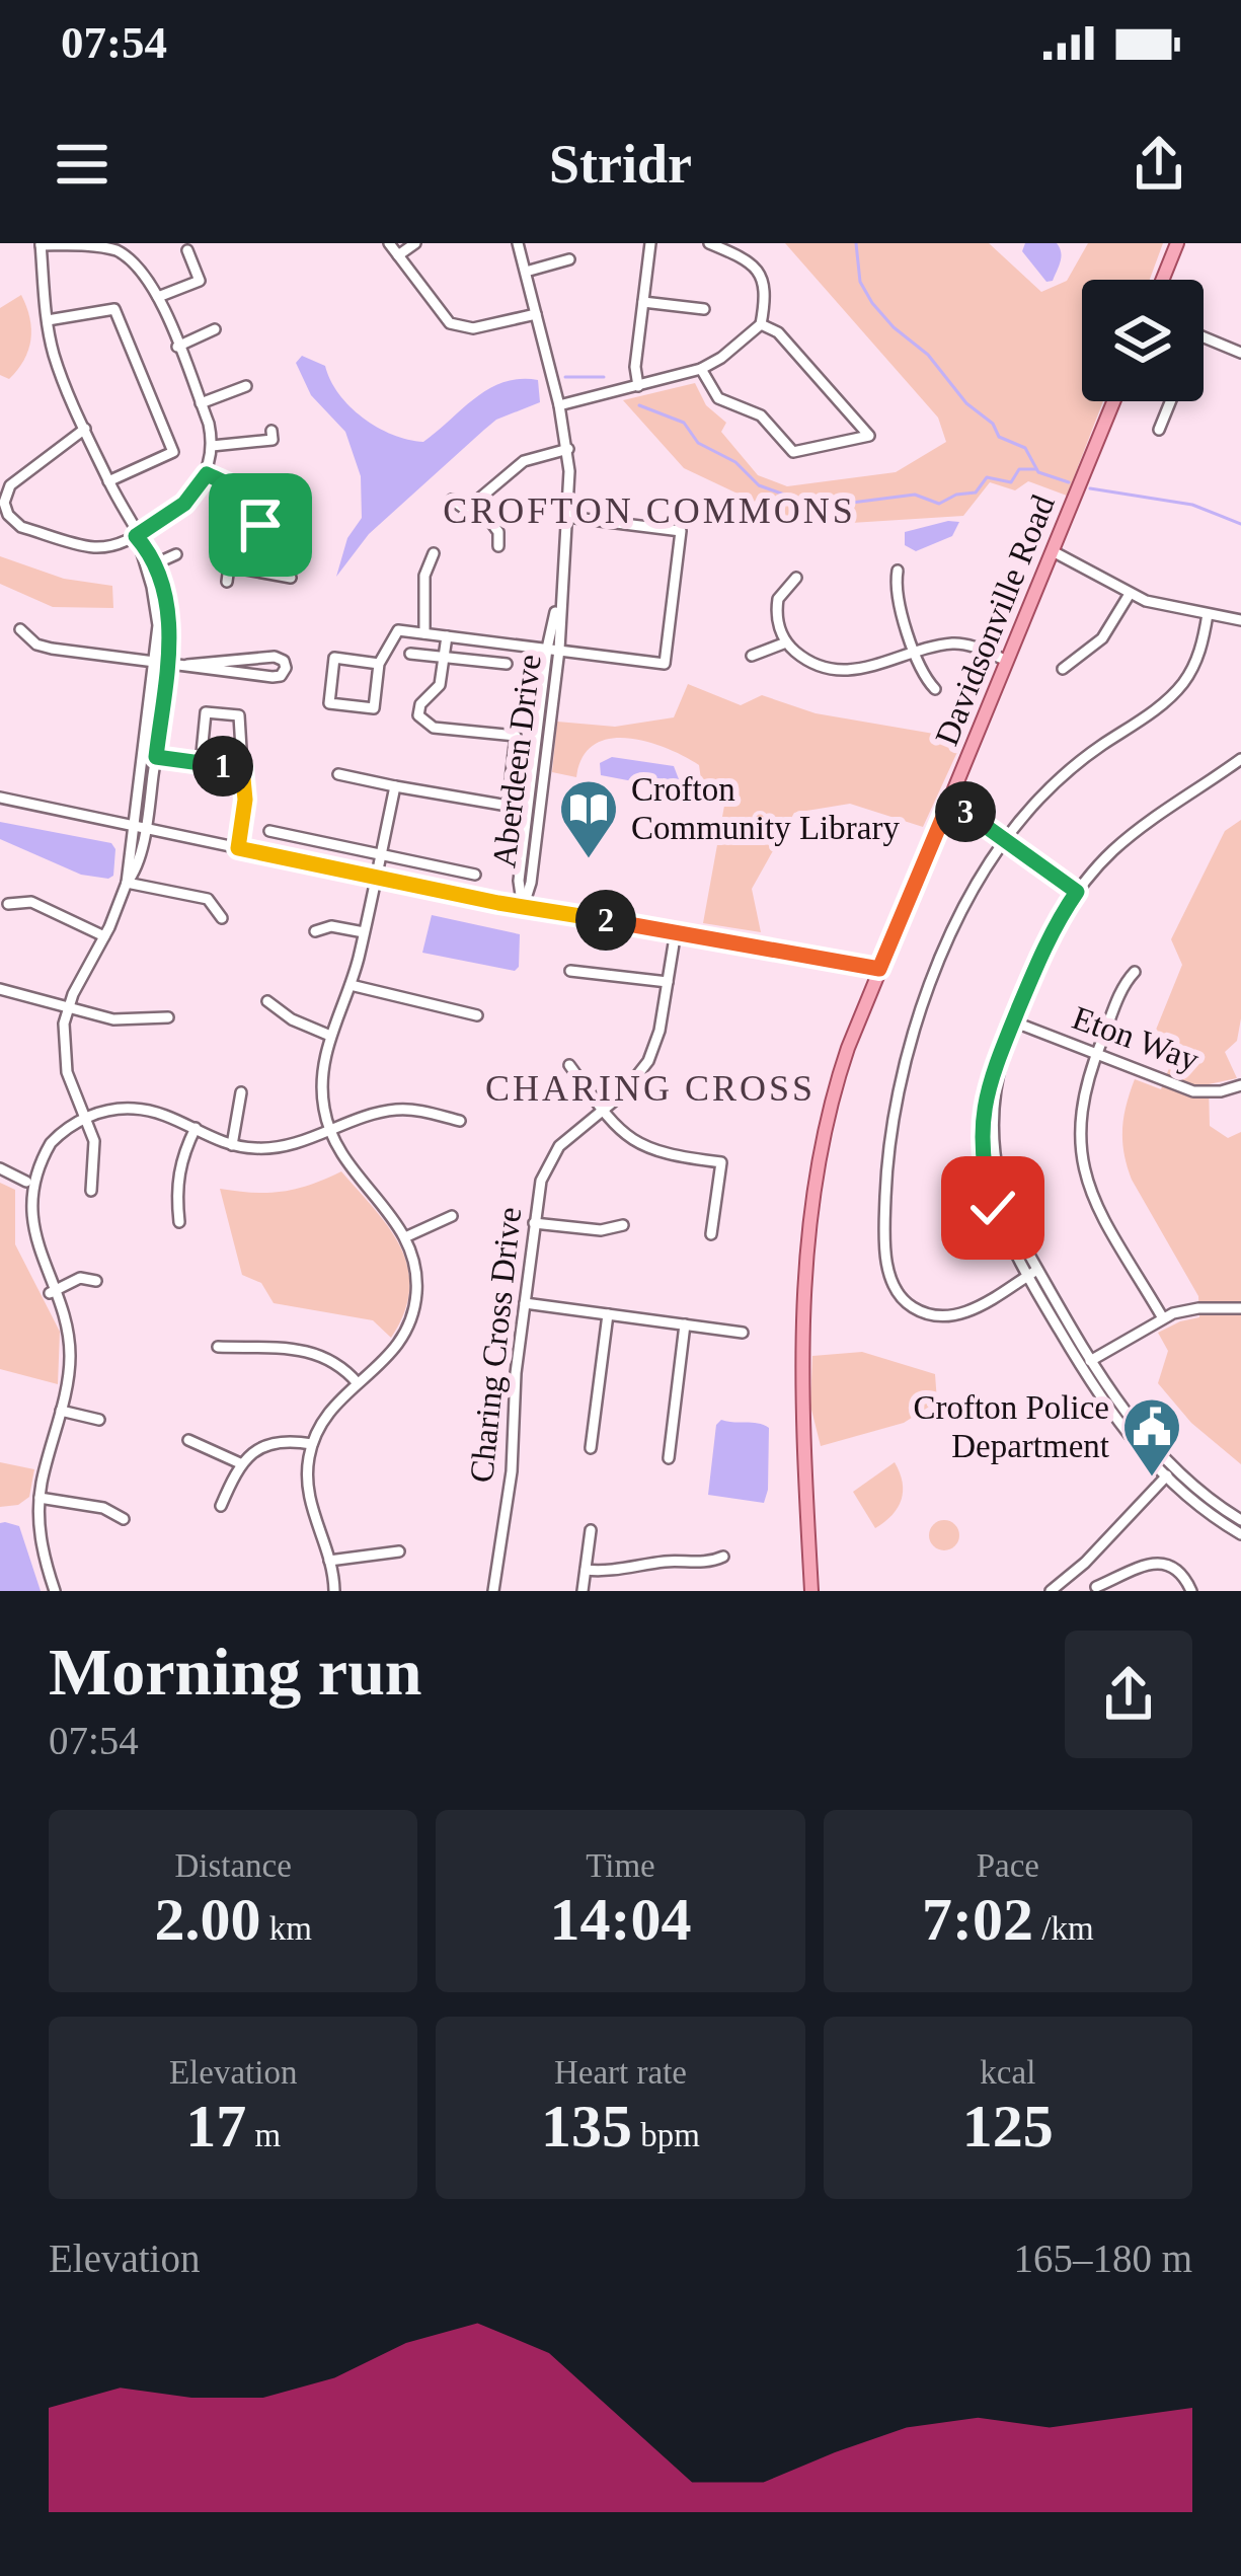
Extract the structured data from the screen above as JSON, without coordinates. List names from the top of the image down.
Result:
{
  "streets": {
    "main road": ["Davidsonville Road"],
    "street": ["Aberdeen Drive", "Eton Way", "Charing Cross Drive"]
  },
  "districts": ["CROFTON COMMONS", "CHARING CROSS"],
  "places": {
    "library": ["Crofton Community Library"],
    "public building": ["Crofton Police Department"]
  },
  "page": {
    "status": "07:54",
    "header": "Stridr",
    "pins": ["1", "3", "2"],
    "heading": ["Morning run", "07:54"],
    "stats": [
      ["Distance", "2.00 km"],
      ["Time", "14:04"],
      ["Pace", "7:02 /km"],
      ["Elevation", "17 m"],
      ["Heart rate", "135 bpm"],
      ["kcal", "125"]
    ],
    "chart": ["Elevation", "165–180 m"]
  }
}
